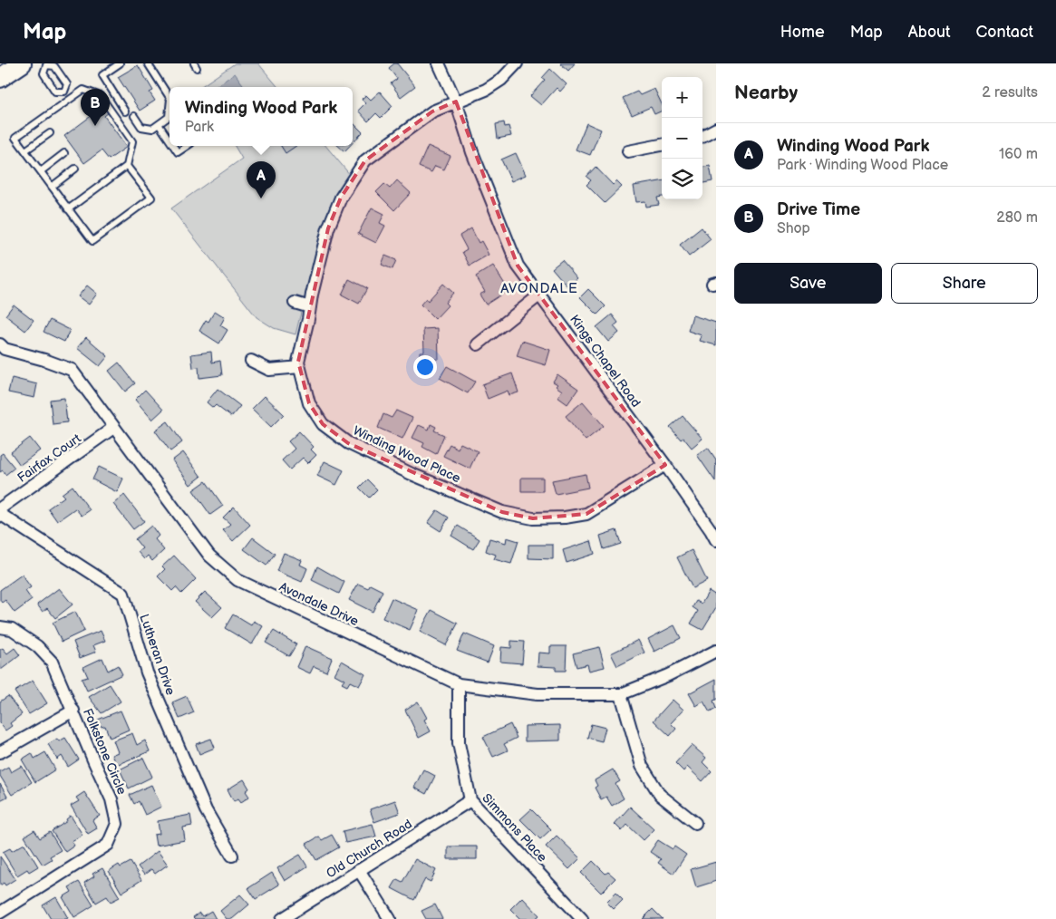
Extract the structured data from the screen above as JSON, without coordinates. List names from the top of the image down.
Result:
{
  "streets": {
    "street": [
      "Kings Chapel Road",
      "Winding Wood Place",
      "Fairfax Court",
      "Avondale Drive",
      "Lutheran Drive",
      "Folkstone Circle",
      "Simmons Place",
      "Old Church Road"
    ]
  },
  "crossings": [
    ["Kings Chapel Road", "Winding Wood Place"],
    ["Fairfax Court", "Avondale Drive"],
    ["Avondale Drive", "Simmons Place"],
    ["Simmons Place", "Old Church Road"]
  ],
  "districts": ["AVONDALE"],
  "page": {
    "header": "Map",
    "nav": [
      "Home",
      "Map",
      "About",
      "Contact"
    ],
    "heading": ["Nearby", "2 results"],
    "map_buttons": ["+", "−"],
    "popup": ["Winding Wood Park", "Park"],
    "pins": ["B", "A"],
    "list": [
      {
        "mark": "A",
        "name": "Winding Wood Park",
        "note": "Park · Winding Wood Place",
        "value": "160 m"
      },
      {
        "mark": "B",
        "name": "Drive Time",
        "note": "Shop",
        "value": "280 m"
      }
    ],
    "buttons": ["Save", "Share"]
  }
}
